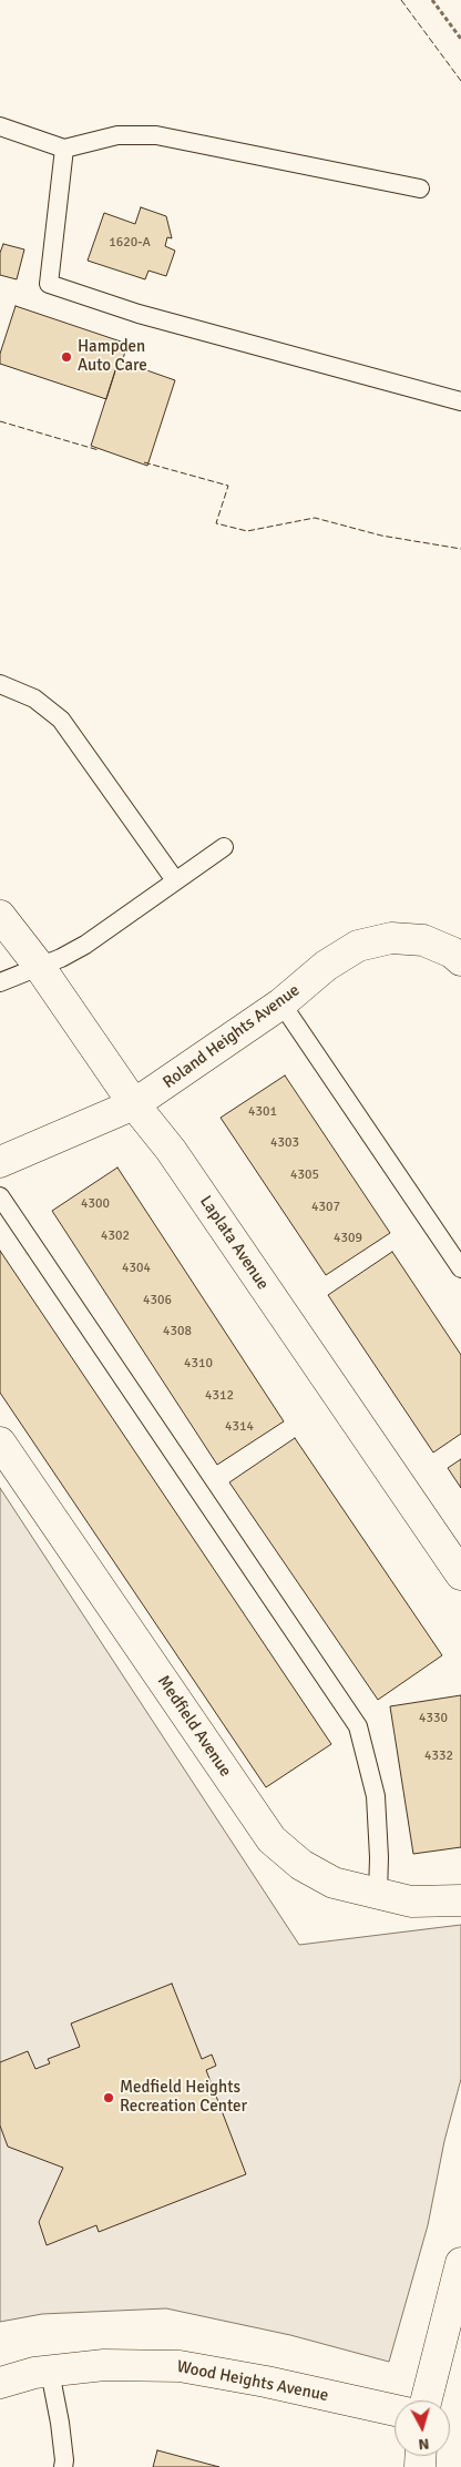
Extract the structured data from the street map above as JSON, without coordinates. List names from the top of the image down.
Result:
{
  "streets": {
    "street": [
      "Roland Heights Avenue",
      "Laplata Avenue",
      "Medfield Avenue",
      "Wood Heights Avenue"
    ]
  },
  "crossings": [
    ["Roland Heights Avenue", "Laplata Avenue"]
  ],
  "places": ["Hampden Auto Care", "Medfield Heights Recreation Center"],
  "house_numbers": [
    "1620-A",
    "4301",
    "4303",
    "4305",
    "4300",
    "4307",
    "4302",
    "4309",
    "4304",
    "4306",
    "4308",
    "4310",
    "4312",
    "4314",
    "4330",
    "4332"
  ],
  "north": "bottom"
}
